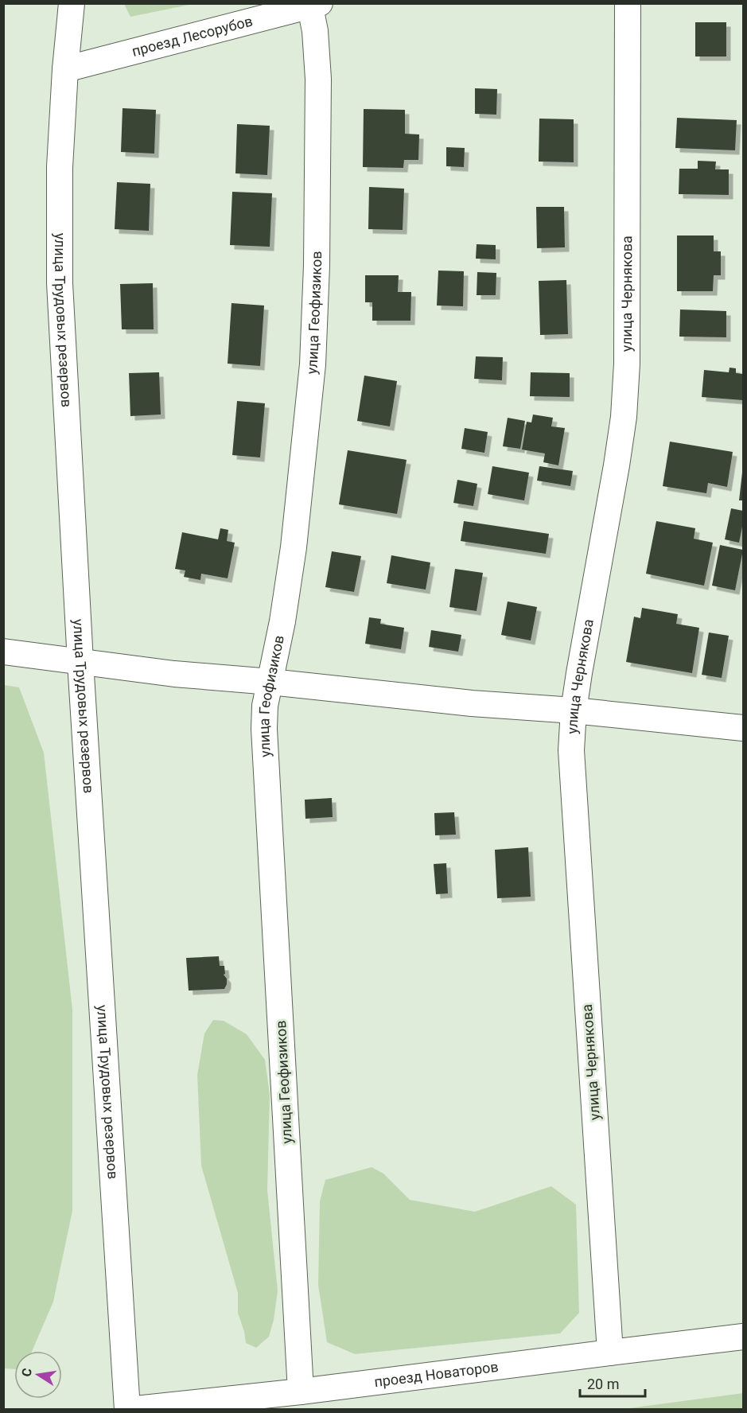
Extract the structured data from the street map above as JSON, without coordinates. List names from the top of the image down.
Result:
{
  "streets": {
    "street": [
      "проезд Лесорубов",
      "улица Чернякова",
      "улица Геофизиков",
      "улица Трудовых резервов",
      "проезд Новаторов"
    ]
  },
  "crossings": [
    ["проезд Лесорубов", "улица Геофизиков"],
    ["проезд Лесорубов", "улица Трудовых резервов"],
    ["улица Чернякова", "проезд Новаторов"],
    ["улица Геофизиков", "проезд Новаторов"],
    ["улица Трудовых резервов", "проезд Новаторов"]
  ],
  "scale_bar": "20 m",
  "north": "left"
}
